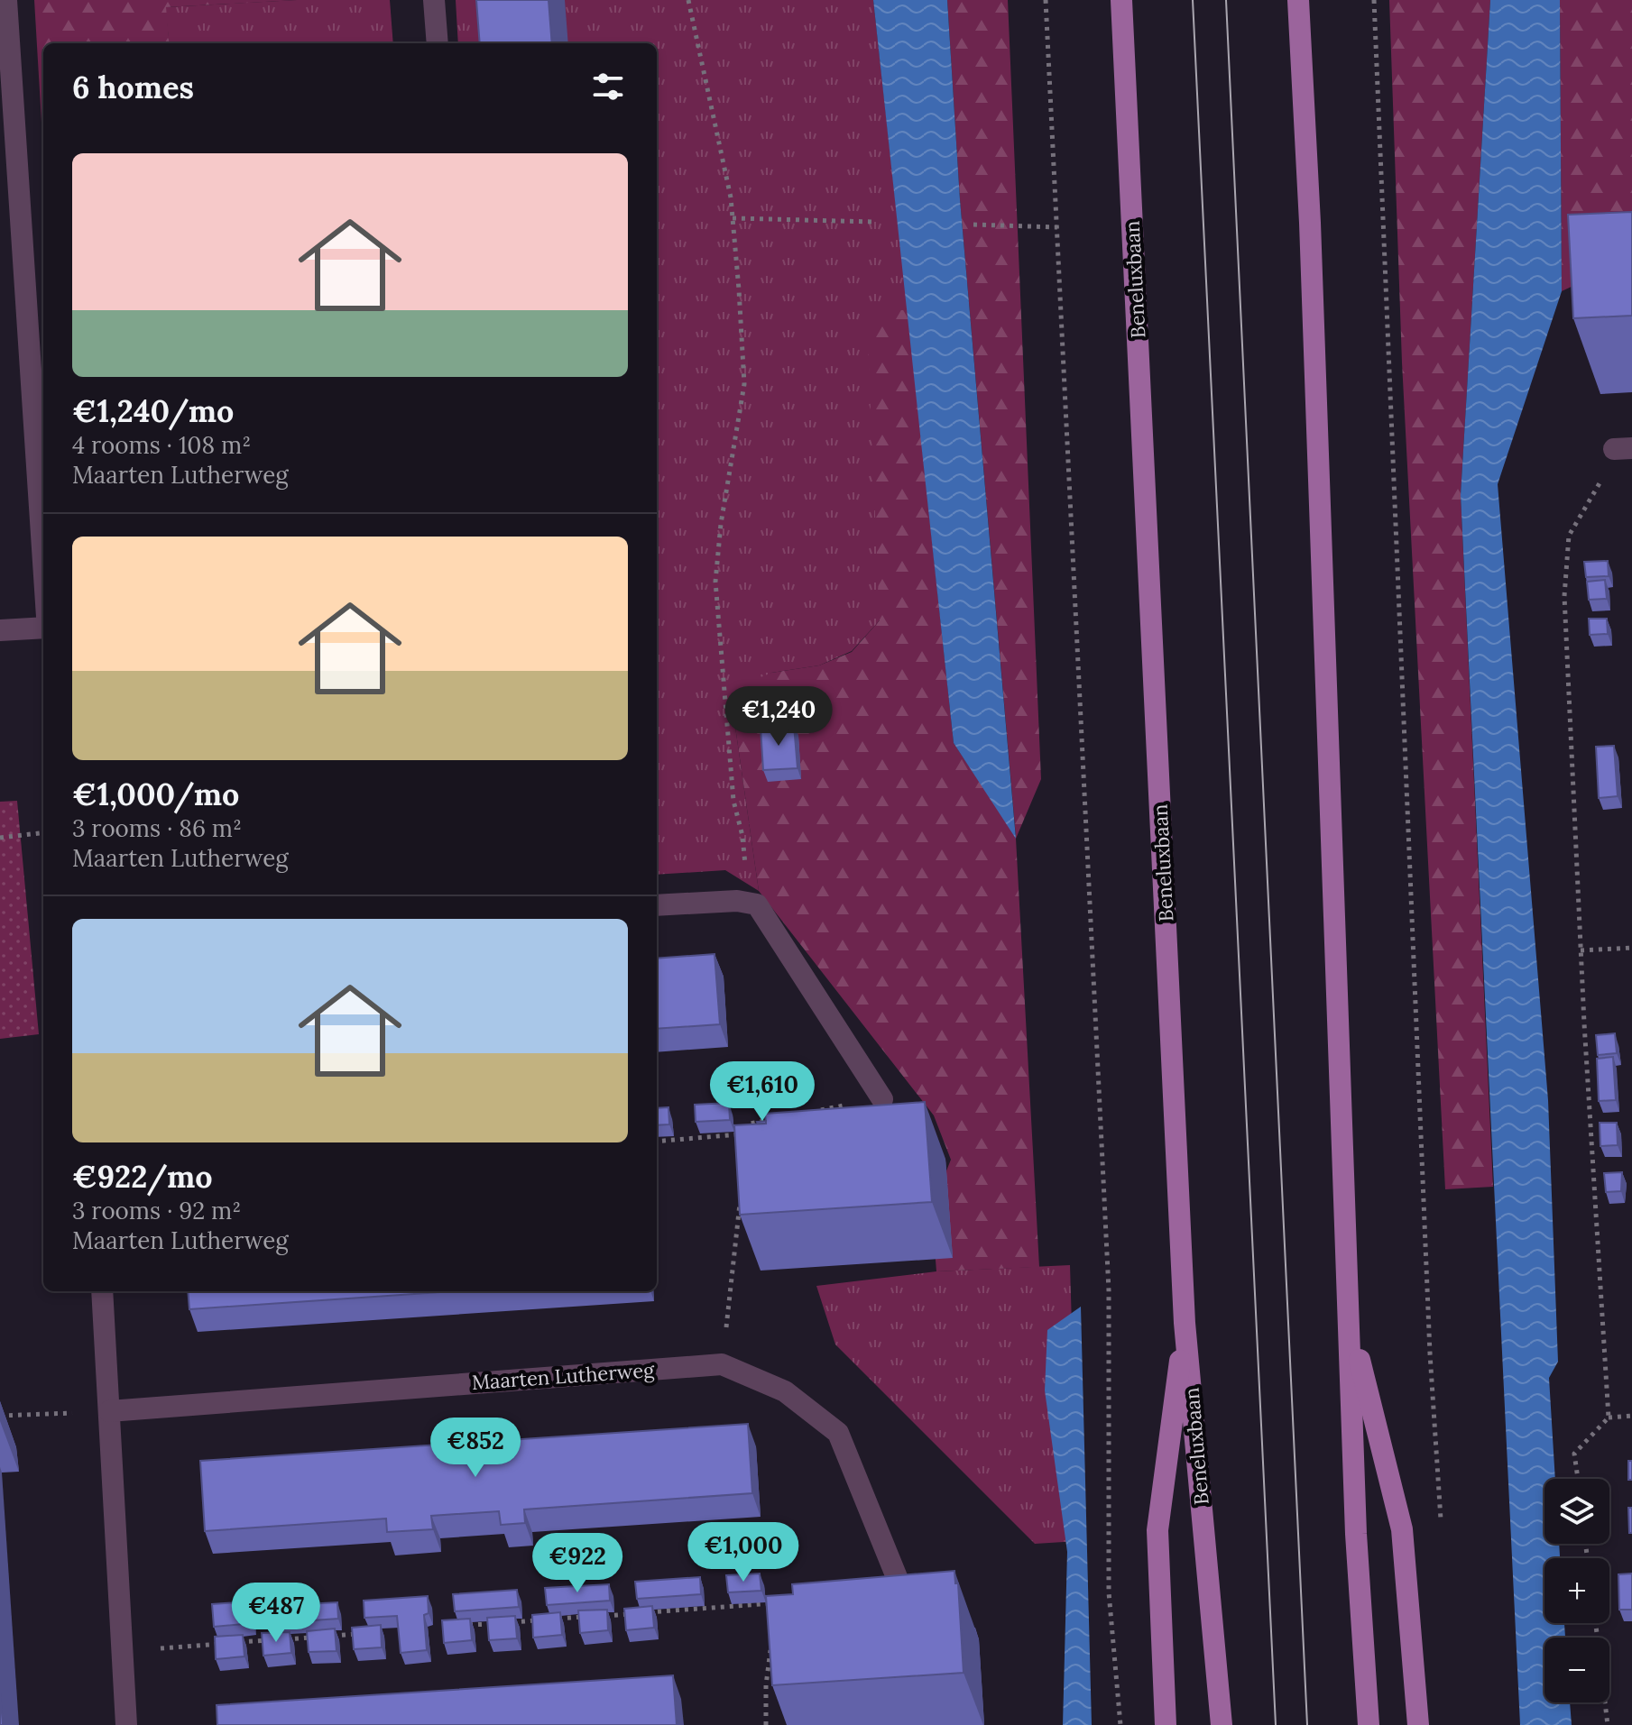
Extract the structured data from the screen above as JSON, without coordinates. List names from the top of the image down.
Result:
{
  "streets": {
    "main road": ["Beneluxbaan"],
    "street": ["Maarten Lutherweg"]
  },
  "page": {
    "heading": "6 homes",
    "list": [
      {
        "name": "€1,240/mo",
        "note": "4 rooms · 108 m² · Maarten Lutherweg"
      },
      {
        "name": "€1,000/mo",
        "note": "3 rooms · 86 m² · Maarten Lutherweg"
      },
      {
        "name": "€922/mo",
        "note": "3 rooms · 92 m² · Maarten Lutherweg"
      }
    ],
    "price": [
      "€1,240",
      "€1,610",
      "€852",
      "€1,000",
      "€922",
      "€487"
    ],
    "map_buttons": ["+", "−"]
  }
}
